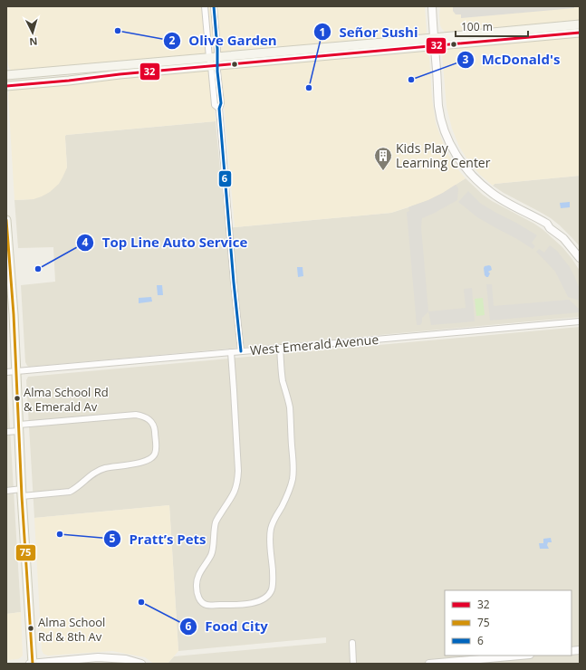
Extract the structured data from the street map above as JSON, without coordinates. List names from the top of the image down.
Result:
{
  "streets": {
    "street": ["West Emerald Avenue"]
  },
  "places": {
    "other": [
      "Olive Garden",
      "McDonald's",
      "Señor Sushi",
      "Top Line Auto Service",
      "Alma School Rd & Emerald Av",
      "Pratt’s Pets",
      "Food City",
      "Alma School Rd & 8th Av"
    ],
    "building": ["Kids Play Learning Center"]
  },
  "lines": ["transit line 6", "transit line 32", "transit line 75"],
  "legend": ["32", "75", "6"],
  "scale_bar": "100 m",
  "north": "bottom"
}
